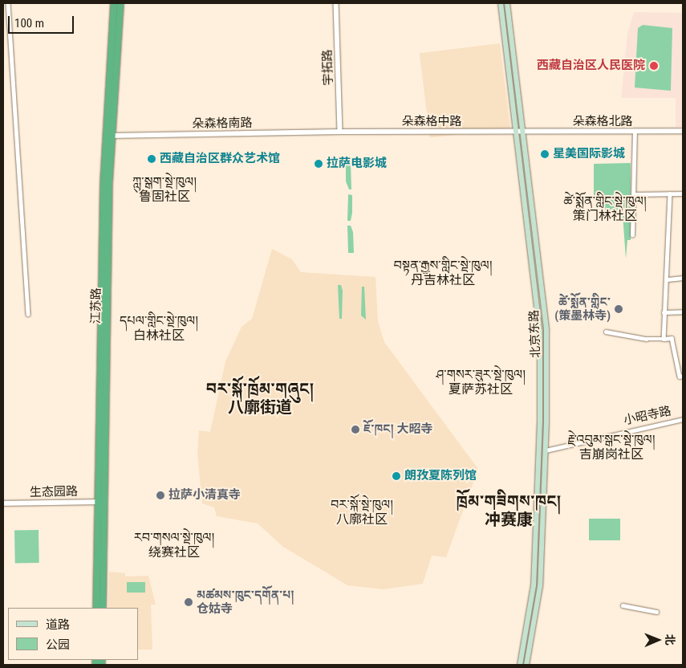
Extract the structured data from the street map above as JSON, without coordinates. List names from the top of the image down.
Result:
{
  "streets": {
    "highway": ["江苏路"],
    "main road": ["北京东路"],
    "street": [
      "宇拓路",
      "朵森格中路",
      "朵森格北路",
      "朵森格南路",
      "小昭寺路",
      "生态园路"
    ]
  },
  "crossings": [
    ["宇拓路", "朵森格中路"],
    ["宇拓路", "朵森格南路"],
    ["朵森格中路", "朵森格北路"],
    ["朵森格中路", "朵森格南路"],
    ["朵森格中路", "北京东路"],
    ["朵森格北路", "北京东路"],
    ["朵森格南路", "江苏路"],
    ["江苏路", "生态园路"],
    ["北京东路", "小昭寺路"]
  ],
  "districts": [
    "ཀླུ་སྒུག་སྡེ་ཁུལ། 鲁固社区",
    "ཚེ་སྨོན་གླིང་སྡེ་ཁུལ། 策门林社区",
    "བསྟན་རྒྱས་གླིང་སྡེ་ཁུལ། 丹吉林社区",
    "དཔལ་གླིང་སྡེ་ཁུལ། 白林社区",
    "ཤ་གསར་ཟུར་སྡེ་ཁུལ། 夏萨苏社区",
    "བར་སྐོ་ཁྲོམ་གཞུང། 八廓街道",
    "རྗེ་འབུམ་སྒང་སྡེ་ཁུལ། 吉崩岗社区",
    "ཁྲོམ་གཟིགས་ཁང། 冲赛康",
    "བར་སྐོ་སྡེ་ཁུལ། 八廓社区",
    "རབ་གསལ་སྡེ་ཁུལ། 绕赛社区"
  ],
  "places": [
    "西藏自治区人民医院",
    "星美国际影城",
    "西藏自治区群众艺术馆",
    "拉萨电影城",
    "ཚེ་སྨོན་གླིང་ (策墨林寺)",
    "ཇོ་ཁང། 大昭寺",
    "朗孜夏陈列馆",
    "拉萨小清真寺",
    "མཚམས་ཁུང་དགོན་པ། 仓姑寺"
  ],
  "legend": ["道路", "公园"],
  "scale_bar": "100 m",
  "north": "right"
}
